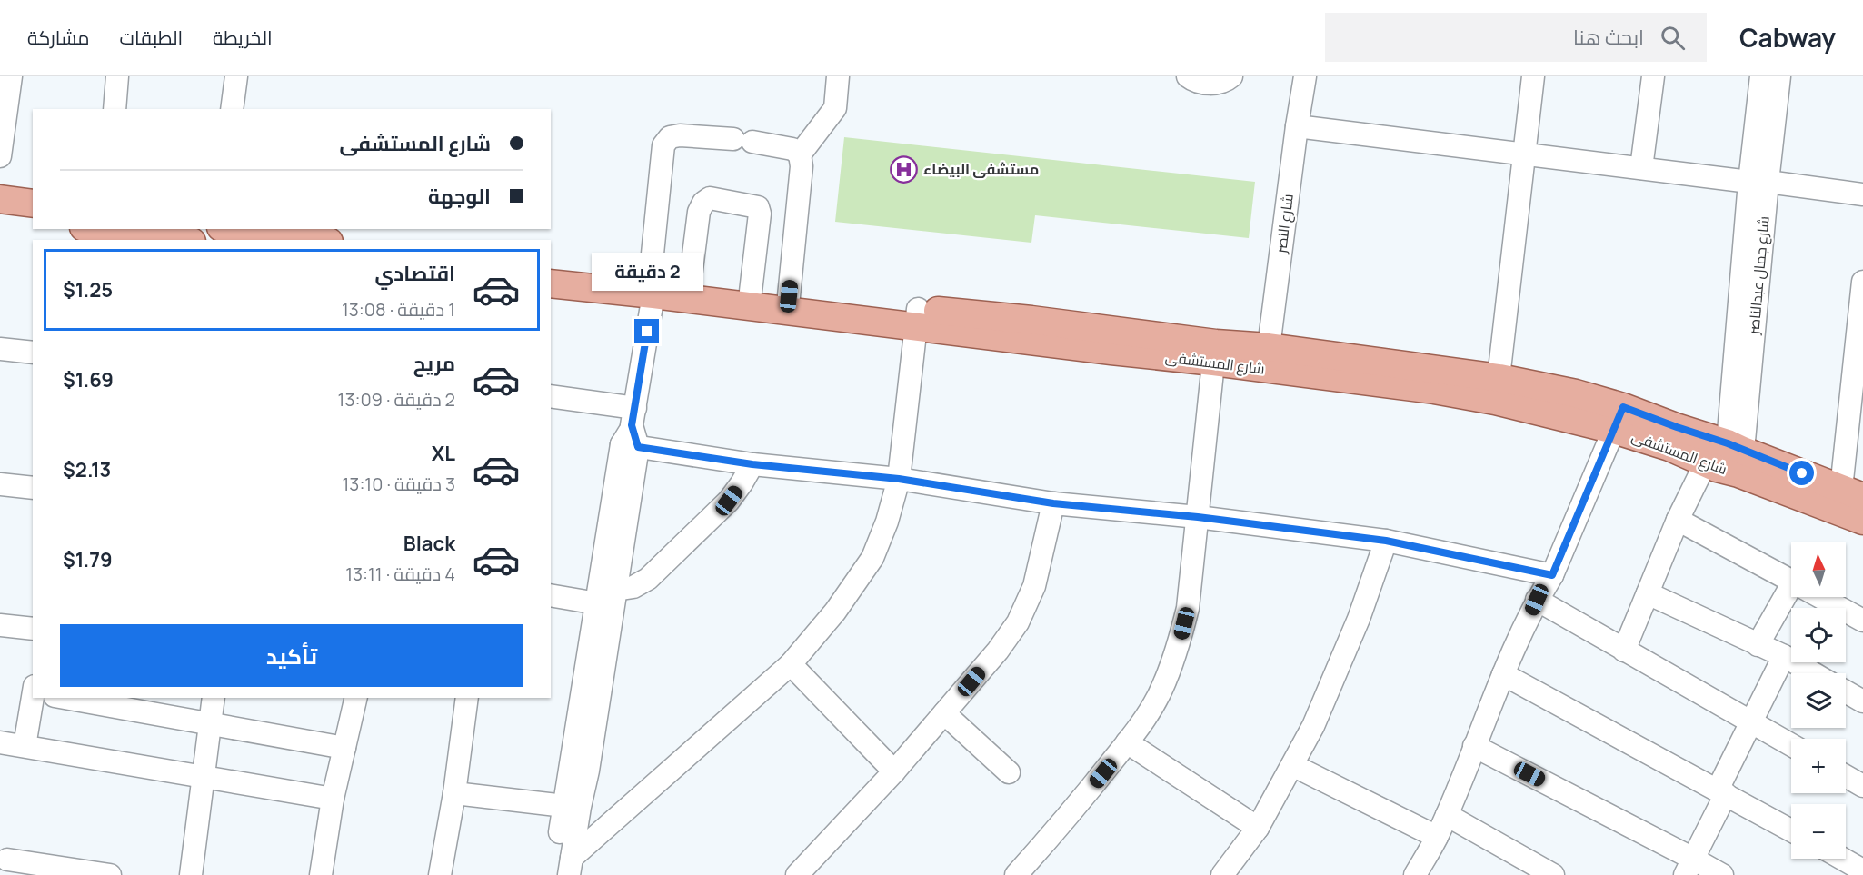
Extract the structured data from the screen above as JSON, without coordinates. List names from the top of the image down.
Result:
{
  "streets": {
    "main road": ["شارع المستشفى"],
    "street": ["شارع النصر", "شارع جمال عبدالناصر"]
  },
  "crossings": [
    ["شارع النصر", "شارع المستشفى"],
    ["شارع جمال عبدالناصر", "شارع المستشفى"]
  ],
  "places": {
    "hospital": ["مستشفى البيضاء"]
  },
  "north": "top",
  "page": {
    "header": "Cabway",
    "search": "ابحث هنا",
    "nav": ["الخريطة", "الطبقات", "مشاركة"],
    "banner": ["شارع المستشفى", "الوجهة"],
    "list": [
      {
        "name": "اقتصادي",
        "note": "1 دقيقة · 13:08",
        "value": "$1.25"
      },
      {
        "name": "مريح",
        "note": "2 دقيقة · 13:09",
        "value": "$1.69"
      },
      {
        "name": "XL",
        "note": "3 دقيقة · 13:10",
        "value": "$2.13"
      },
      {
        "name": "Black",
        "note": "4 دقيقة · 13:11",
        "value": "$1.79"
      }
    ],
    "bubble": "2 دقيقة",
    "map_buttons": ["+", "−"],
    "buttons": "تأكيد"
  }
}
